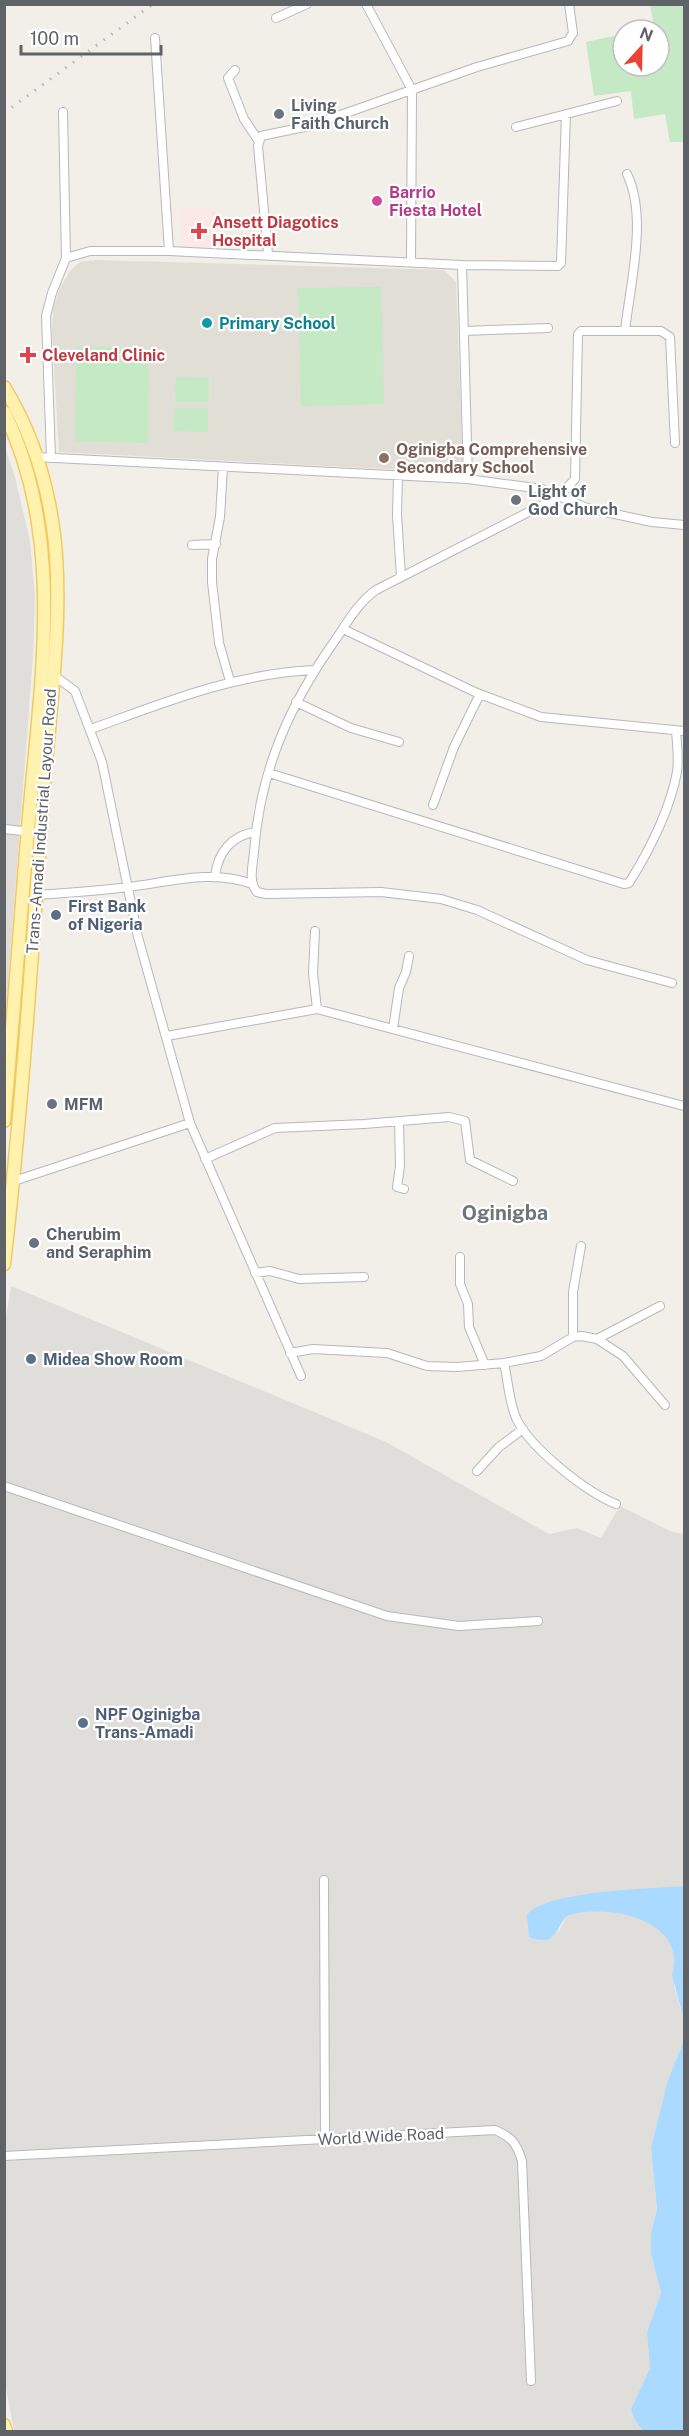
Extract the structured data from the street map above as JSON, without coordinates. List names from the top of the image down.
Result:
{
  "streets": {
    "main road": ["Trans-Amadi Industrial Layour Road"],
    "street": ["World Wide Road"]
  },
  "districts": ["Oginigba"],
  "places": {
    "other": [
      "Living Faith Church",
      "Barrio Fiesta Hotel",
      "Primary School",
      "Oginigba Comprehensive Secondary School",
      "Light of God Church",
      "First Bank of Nigeria",
      "MFM",
      "Cherubim and Seraphim",
      "Midea Show Room",
      "NPF Oginigba Trans-Amadi"
    ],
    "health": ["Ansett Diagotics Hospital", "Cleveland Clinic"]
  },
  "scale_bar": "100 m",
  "north": "top"
}
